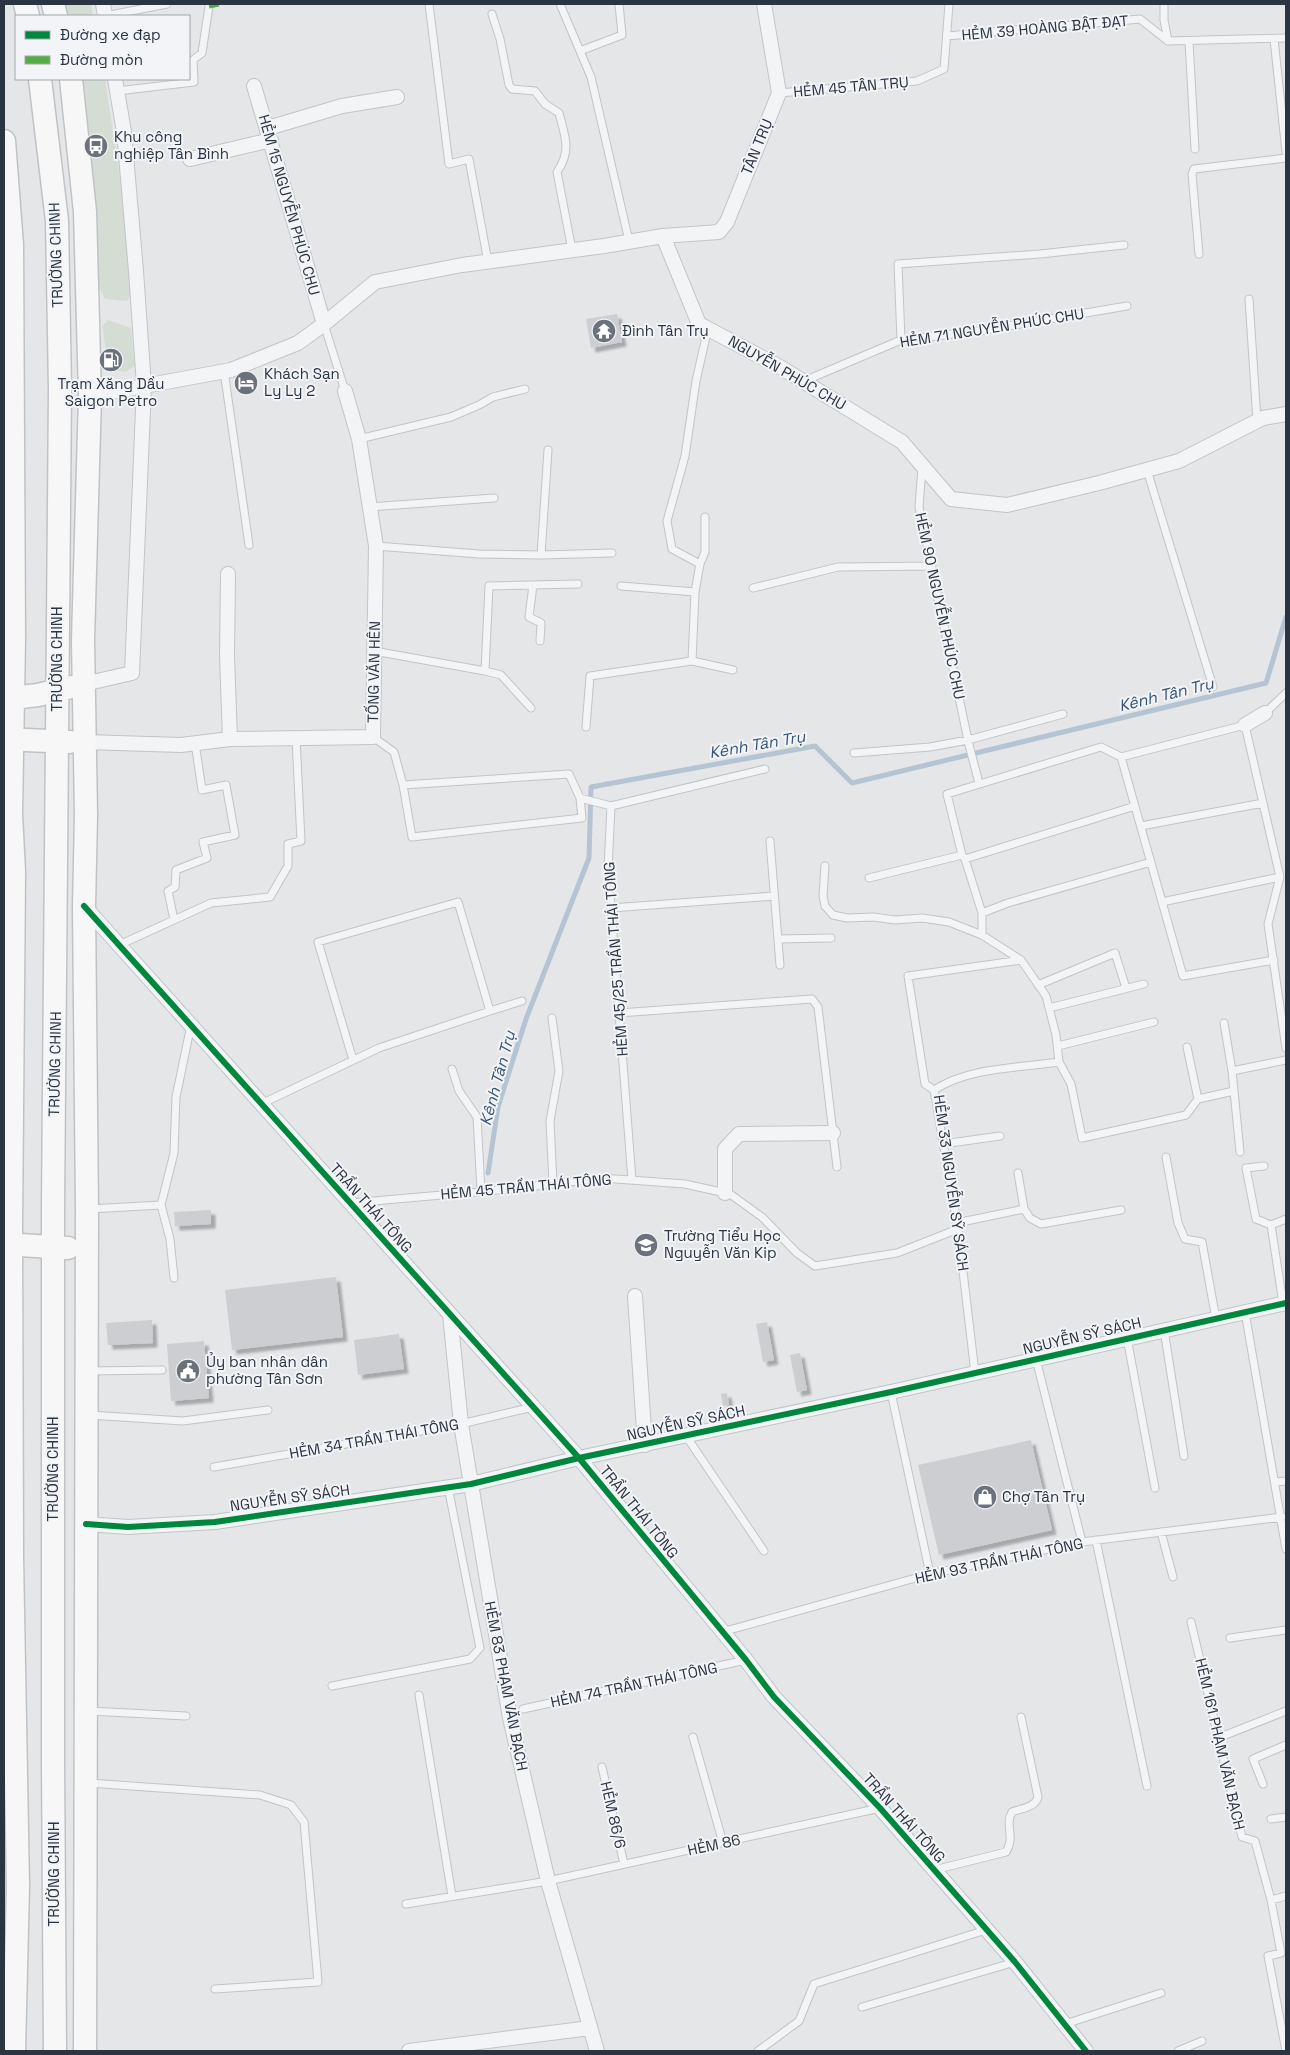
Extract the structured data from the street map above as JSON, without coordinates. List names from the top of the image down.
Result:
{
  "streets": {
    "main road": ["TRƯỜNG CHINH"],
    "street": [
      "TÂN TRỤ",
      "HẺM 15 NGUYỄN PHÚC CHU",
      "NGUYỄN PHÚC CHU",
      "TỐNG VĂN HÊN",
      "TRẦN THÁI TÔNG",
      "NGUYỄN SỸ SÁCH",
      "HẺM 83 PHẠM VĂN BẠCH"
    ],
    "lane": [
      "HẺM 39 HOÀNG BẬT ĐẠT",
      "HẺM 45 TÂN TRỤ",
      "HẺM 71 NGUYỄN PHÚC CHU",
      "HẺM 90 NGUYỄN PHÚC CHU",
      "HẺM 45/25 TRẦN THÁI TÔNG",
      "HẺM 33 NGUYỄN SỸ SÁCH",
      "HẺM 45 TRẦN THÁI TÔNG",
      "HẺM 34 TRẦN THÁI TÔNG",
      "HẺM 93 TRẦN THÁI TÔNG",
      "HẺM 74 TRẦN THÁI TÔNG",
      "HẺM 161 PHẠM VĂN BẠCH",
      "HẺM 86/6",
      "HẺM 86"
    ]
  },
  "crossings": [
    ["HẺM 39 HOÀNG BẬT ĐẠT", "HẺM 45 TÂN TRỤ"],
    ["HẺM 45 TÂN TRỤ", "TÂN TRỤ"],
    ["TÂN TRỤ", "NGUYỄN PHÚC CHU"],
    ["HẺM 15 NGUYỄN PHÚC CHU", "TỐNG VĂN HÊN"],
    ["TRƯỜNG CHINH", "TỐNG VĂN HÊN"],
    ["TRƯỜNG CHINH", "TRẦN THÁI TÔNG"],
    ["TRƯỜNG CHINH", "NGUYỄN SỸ SÁCH"],
    ["HẺM 71 NGUYỄN PHÚC CHU", "NGUYỄN PHÚC CHU"],
    ["NGUYỄN PHÚC CHU", "HẺM 90 NGUYỄN PHÚC CHU"],
    ["HẺM 45/25 TRẦN THÁI TÔNG", "HẺM 45 TRẦN THÁI TÔNG"],
    ["HẺM 33 NGUYỄN SỸ SÁCH", "HẺM 45 TRẦN THÁI TÔNG"],
    ["HẺM 33 NGUYỄN SỸ SÁCH", "NGUYỄN SỸ SÁCH"],
    ["HẺM 45 TRẦN THÁI TÔNG", "TRẦN THÁI TÔNG"],
    ["TRẦN THÁI TÔNG", "NGUYỄN SỸ SÁCH"],
    ["TRẦN THÁI TÔNG", "HẺM 34 TRẦN THÁI TÔNG"],
    ["TRẦN THÁI TÔNG", "HẺM 93 TRẦN THÁI TÔNG"],
    ["TRẦN THÁI TÔNG", "HẺM 74 TRẦN THÁI TÔNG"],
    ["TRẦN THÁI TÔNG", "HẺM 83 PHẠM VĂN BẠCH"],
    ["TRẦN THÁI TÔNG", "HẺM 86"],
    ["NGUYỄN SỸ SÁCH", "HẺM 83 PHẠM VĂN BẠCH"],
    ["HẺM 34 TRẦN THÁI TÔNG", "HẺM 83 PHẠM VĂN BẠCH"],
    ["HẺM 83 PHẠM VĂN BẠCH", "HẺM 86"],
    ["HẺM 86/6", "HẺM 86"]
  ],
  "water": ["Kênh Tân Trụ"],
  "places": {
    "bus stop": ["Khu công nghiệp Tân Bình"],
    "temple": ["Đình Tân Trụ"],
    "fuel station": ["Trạm Xăng Dầu Saigon Petro"],
    "hotel": ["Khách Sạn Ly Ly 2"],
    "school or university": ["Trường Tiểu Học Nguyễn Văn Kip"],
    "public building": ["Ủy ban nhân dân phường Tân Sơn"],
    "shop": ["Chợ Tân Trụ"]
  },
  "legend": ["Đường xe đạp", "Đường mòn"]
}
